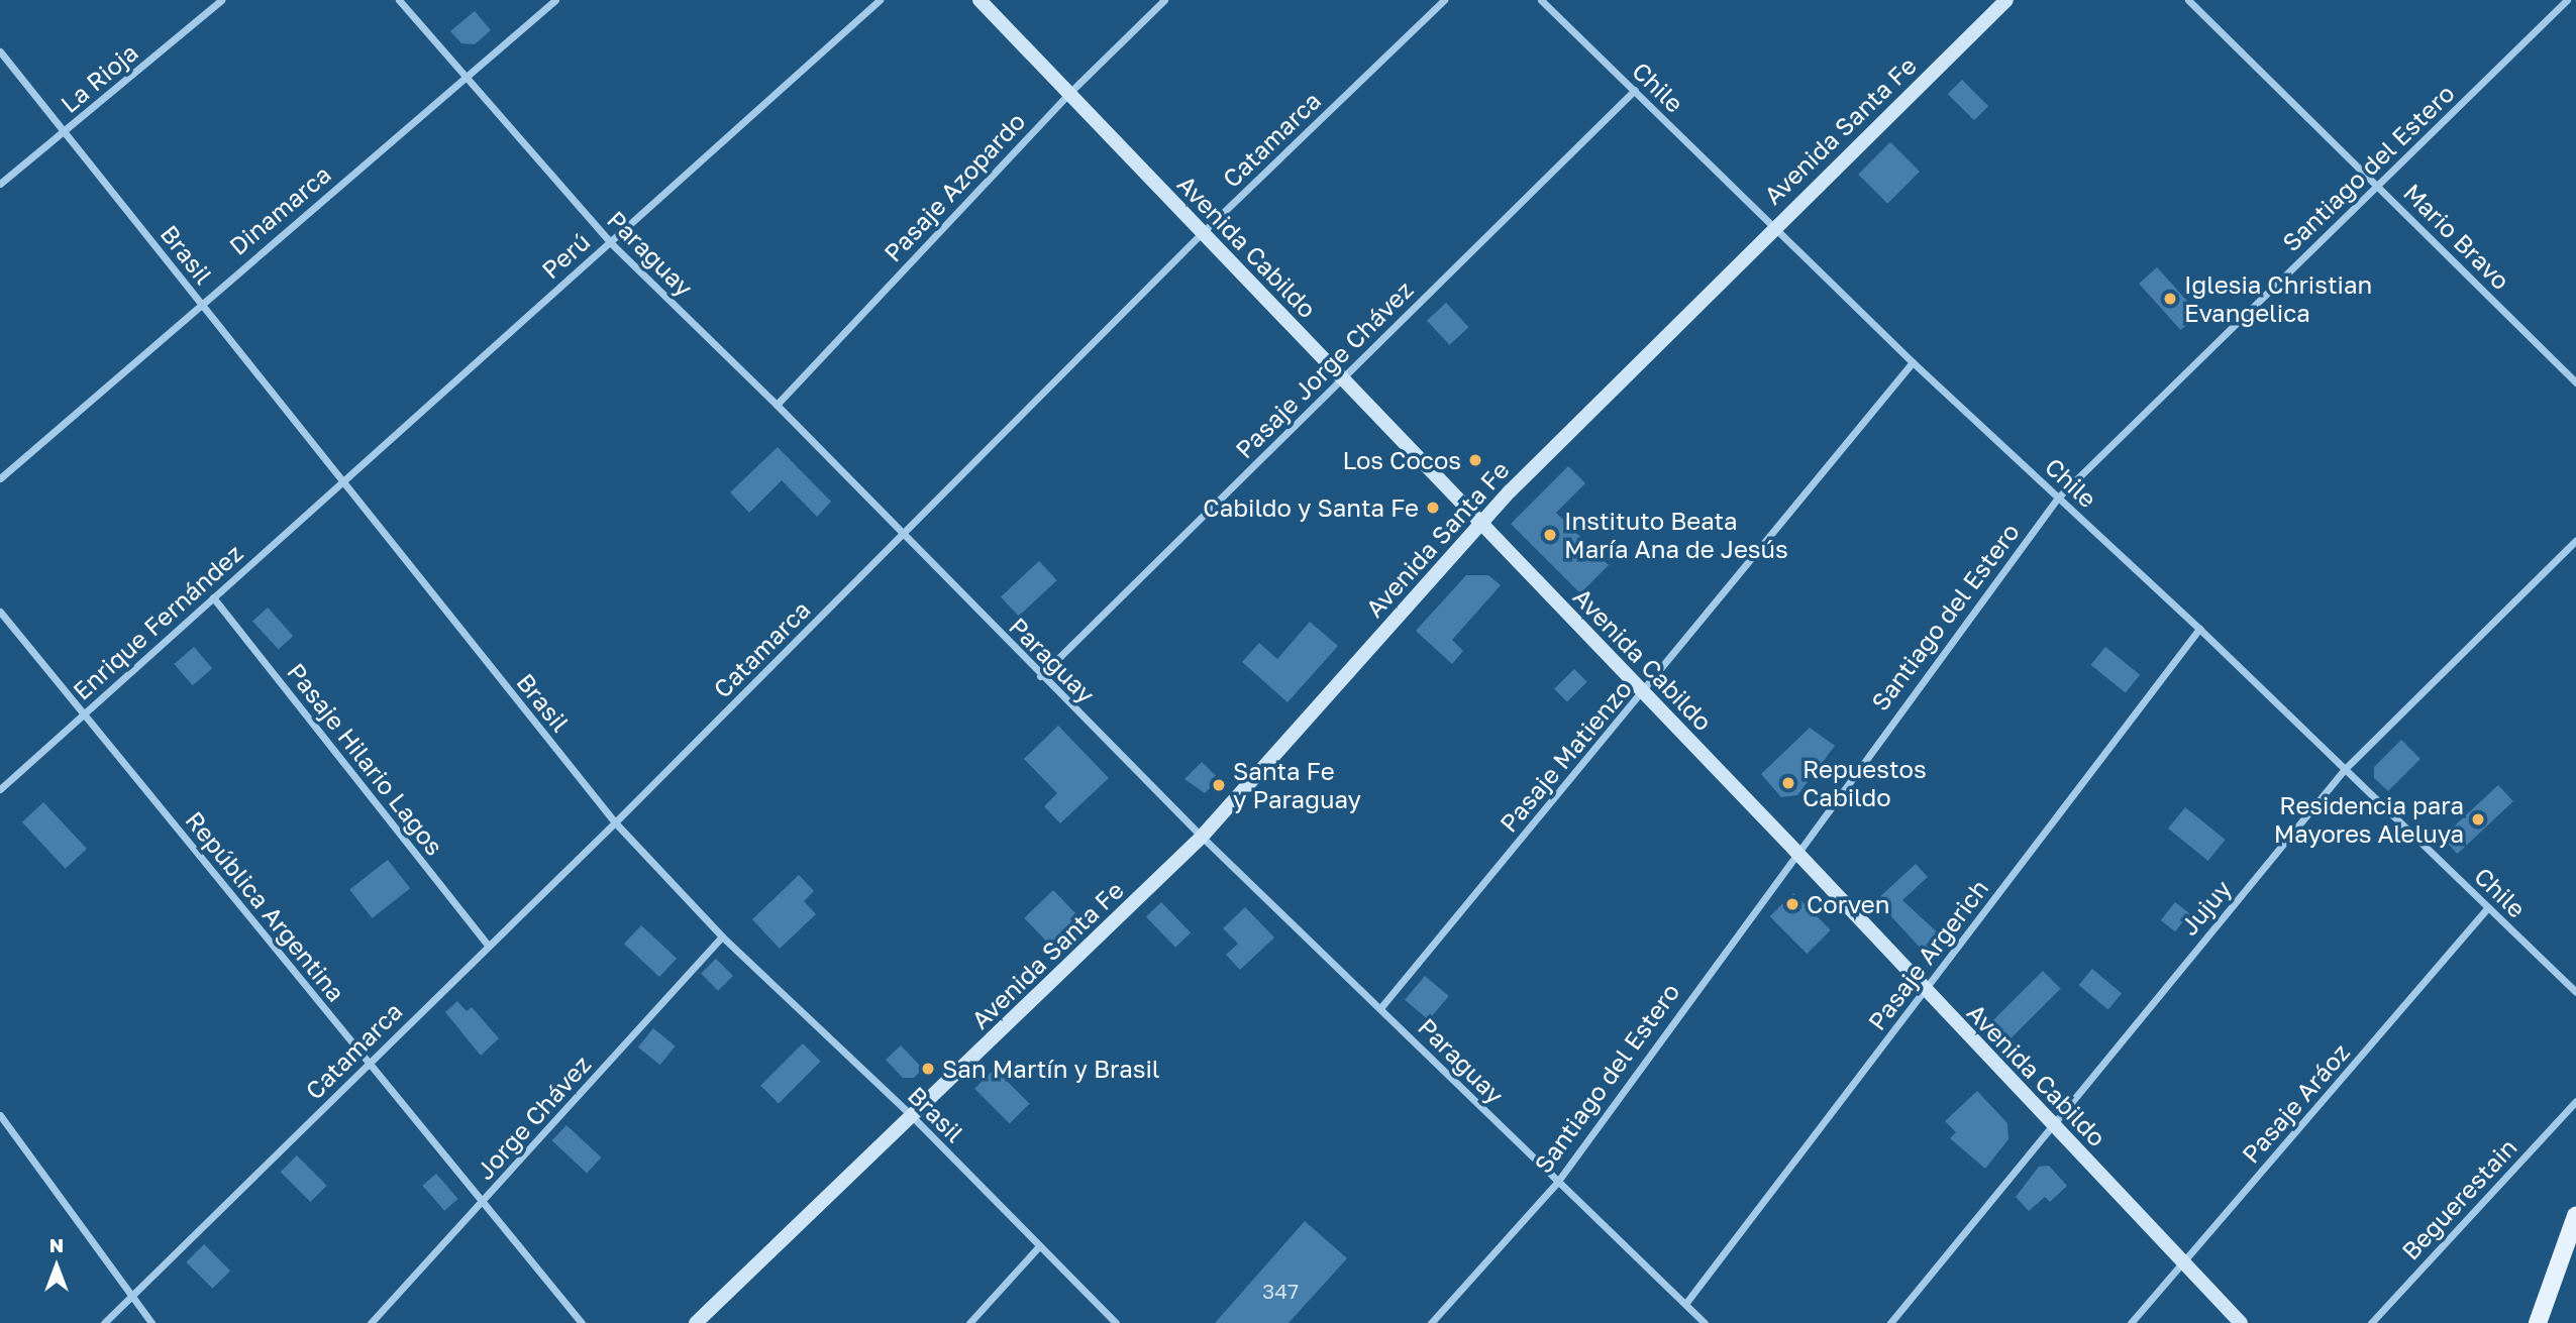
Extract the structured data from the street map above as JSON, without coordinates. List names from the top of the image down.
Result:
{
  "streets": {
    "street": [
      "La Rioja",
      "Chile",
      "Avenida Santa Fe",
      "Catamarca",
      "Santiago del Estero",
      "Pasaje Azopardo",
      "Dinamarca",
      "Mario Bravo",
      "Avenida Cabildo",
      "Paraguay",
      "Brasil",
      "Perú",
      "Pasaje Jorge Chávez",
      "Enrique Fernández",
      "Pasaje Matienzo",
      "Pasaje Hilario Lagos",
      "República Argentina",
      "Jujuy",
      "Pasaje Argerich",
      "Pasaje Aráoz",
      "Jorge Chávez",
      "Beguerestain"
    ]
  },
  "crossings": [
    ["La Rioja", "Brasil"],
    ["Chile", "Avenida Santa Fe"],
    ["Chile", "Santiago del Estero"],
    ["Chile", "Pasaje Jorge Chávez"],
    ["Chile", "Pasaje Matienzo"],
    ["Chile", "Jujuy"],
    ["Chile", "Pasaje Argerich"],
    ["Chile", "Pasaje Aráoz"],
    ["Avenida Santa Fe", "Avenida Cabildo"],
    ["Avenida Santa Fe", "Paraguay"],
    ["Avenida Santa Fe", "Brasil"],
    ["Catamarca", "Avenida Cabildo"],
    ["Catamarca", "Paraguay"],
    ["Catamarca", "Brasil"],
    ["Catamarca", "Pasaje Hilario Lagos"],
    ["Catamarca", "República Argentina"],
    ["Santiago del Estero", "Mario Bravo"],
    ["Santiago del Estero", "Avenida Cabildo"],
    ["Santiago del Estero", "Paraguay"],
    ["Pasaje Azopardo", "Avenida Cabildo"],
    ["Pasaje Azopardo", "Paraguay"],
    ["Dinamarca", "Paraguay"],
    ["Dinamarca", "Brasil"],
    ["Avenida Cabildo", "Pasaje Jorge Chávez"],
    ["Avenida Cabildo", "Pasaje Matienzo"],
    ["Avenida Cabildo", "Jujuy"],
    ["Avenida Cabildo", "Pasaje Argerich"],
    ["Avenida Cabildo", "Pasaje Aráoz"],
    ["Paraguay", "Perú"],
    ["Paraguay", "Pasaje Jorge Chávez"],
    ["Paraguay", "Pasaje Matienzo"],
    ["Paraguay", "Pasaje Argerich"],
    ["Brasil", "Perú"],
    ["Brasil", "Enrique Fernández"],
    ["Brasil", "Jorge Chávez"],
    ["Perú", "Enrique Fernández"],
    ["Enrique Fernández", "Pasaje Hilario Lagos"],
    ["Enrique Fernández", "República Argentina"],
    ["República Argentina", "Jorge Chávez"]
  ],
  "places": [
    "Iglesia Christian Evangelica",
    "Los Cocos",
    "Cabildo y Santa Fe",
    "Instituto Beata María Ana de Jesús",
    "Repuestos Cabildo",
    "Santa Fe y Paraguay",
    "Residencia para Mayores Aleluya",
    "Corven",
    "San Martín y Brasil"
  ],
  "house_numbers": ["347"],
  "north": "top"
}
